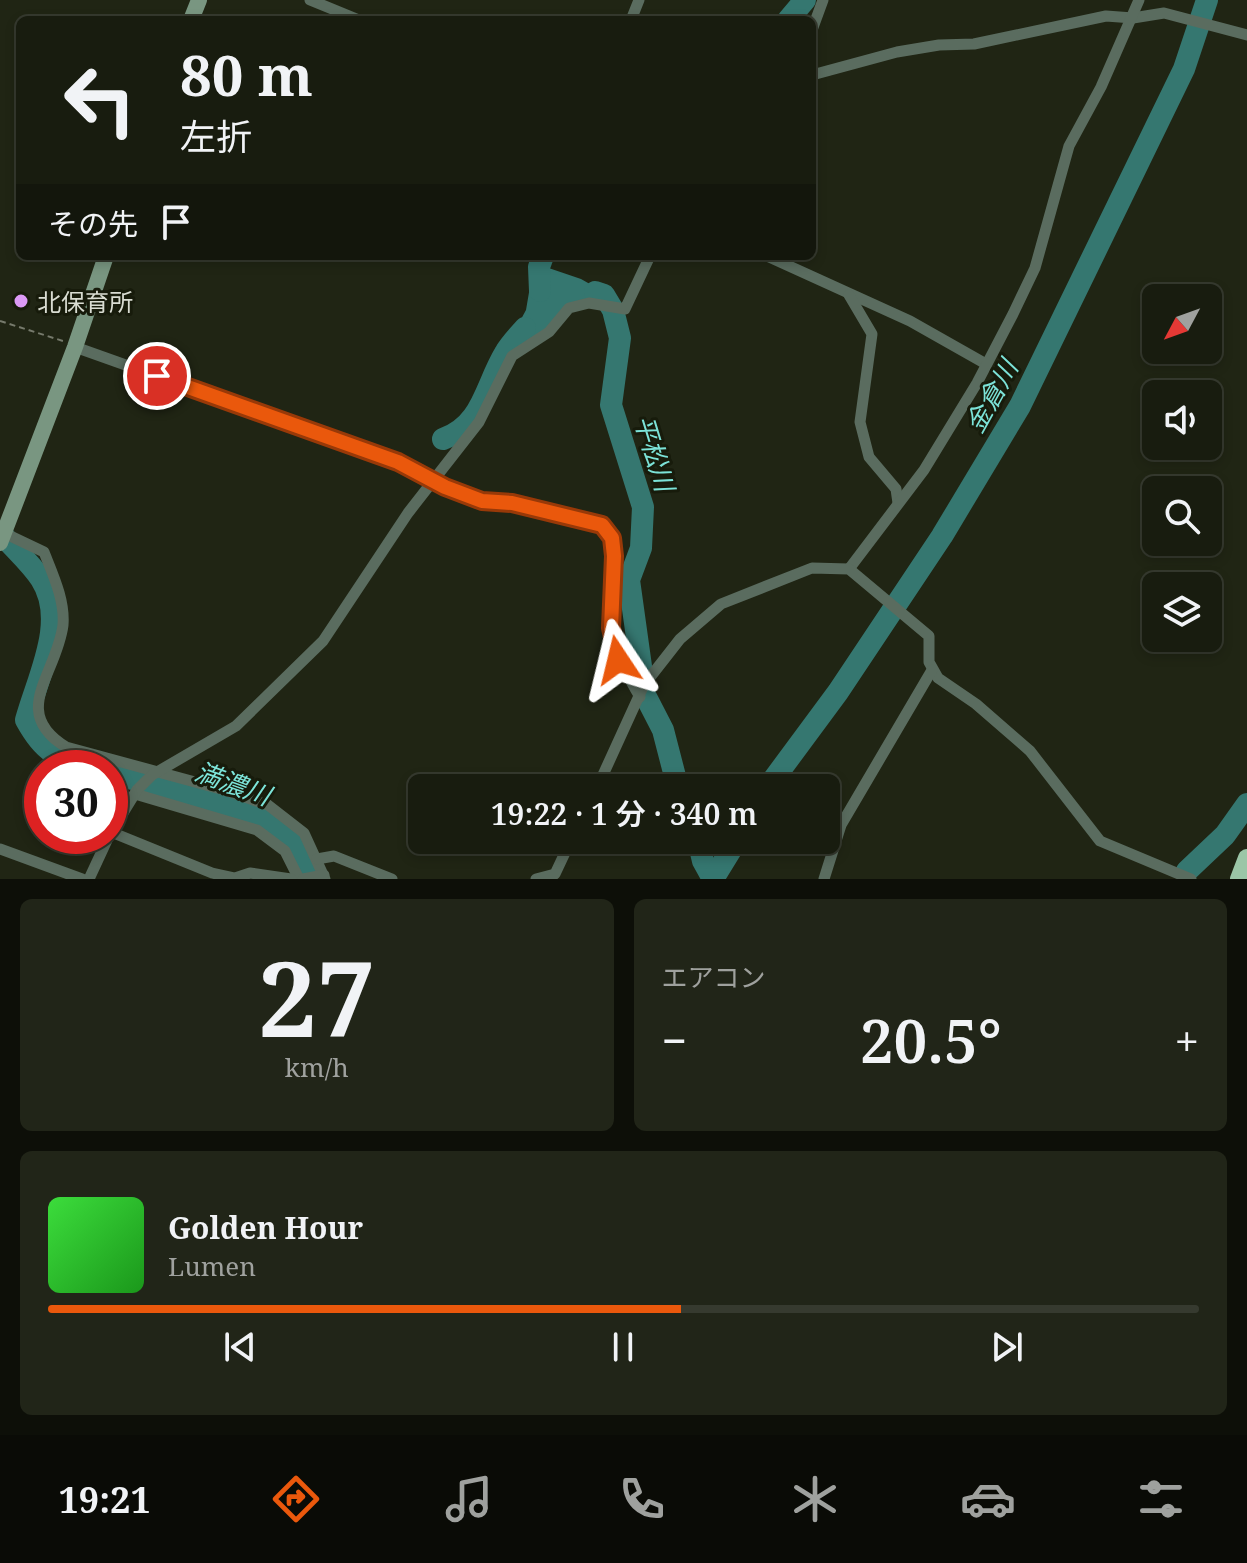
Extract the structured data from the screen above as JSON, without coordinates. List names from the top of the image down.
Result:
{
  "water": ["金倉川", "平松川", "満濃川"],
  "places": ["北保育所"],
  "north": "bottom left",
  "page": {
    "turn": ["80 m", "左折"],
    "then": "その先",
    "limit": "30",
    "trip": "19:22 · 1 分 · 340 m",
    "tile": [
      ["27", "km/h"],
      "エアコン"
    ],
    "heat": ["−", "20.5°", "+"],
    "song": ["Golden Hour", "Lumen"],
    "tabs": "19:21"
  }
}
